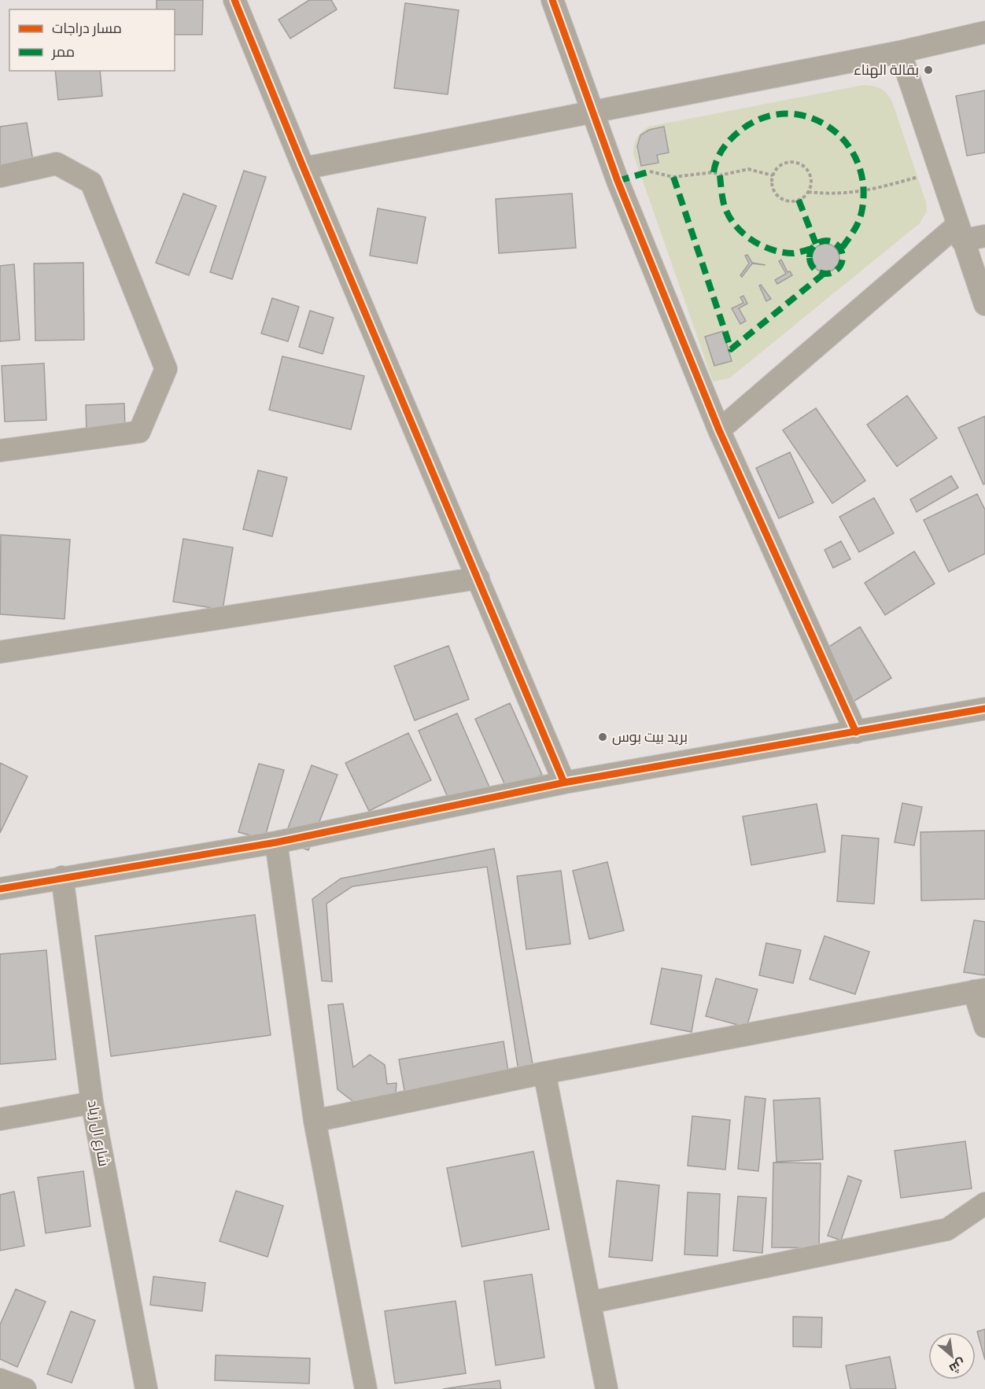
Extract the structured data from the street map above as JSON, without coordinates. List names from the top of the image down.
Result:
{
  "streets": {
    "street": ["شارع ال زياد"]
  },
  "places": ["بقالة الهناء", "بريد بيت بوس"],
  "legend": ["مسار دراجات", "ممر"],
  "north": "bottom right"
}
